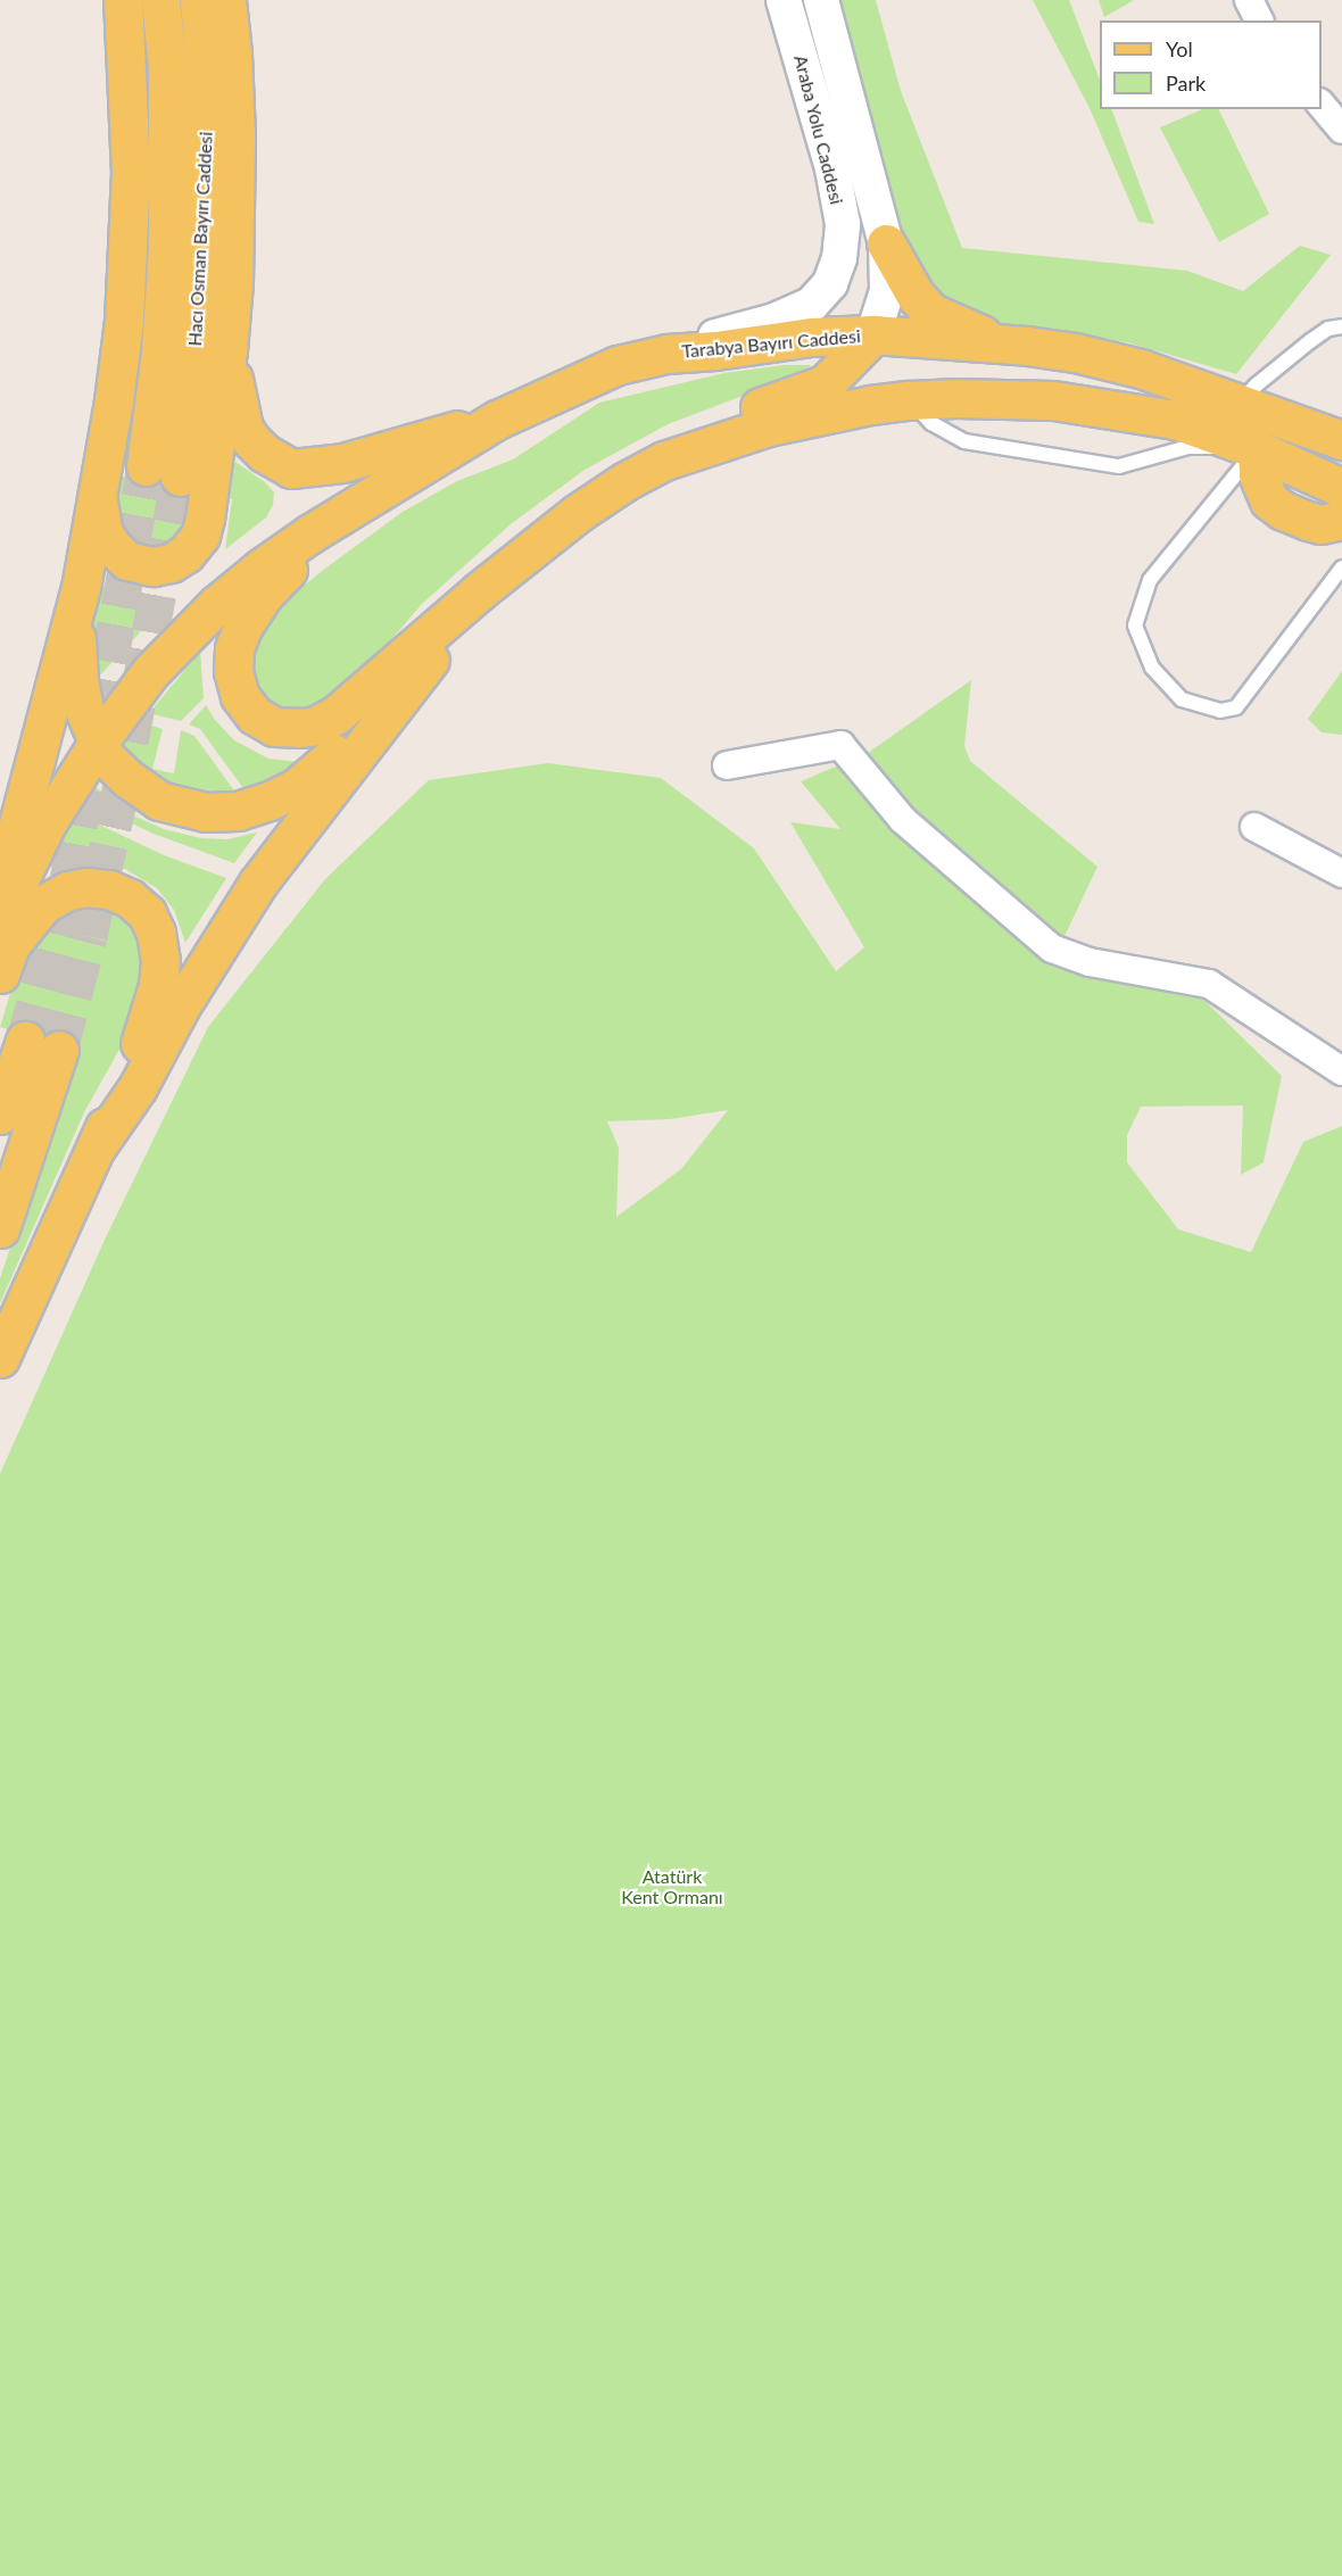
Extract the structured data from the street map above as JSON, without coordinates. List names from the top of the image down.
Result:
{
  "streets": {
    "main road": ["Hacı Osman Bayırı Caddesi", "Tarabya Bayırı Caddesi"],
    "street": ["Araba Yolu Caddesi"]
  },
  "crossings": [
    ["Araba Yolu Caddesi", "Tarabya Bayırı Caddesi"]
  ],
  "parks": ["Atatürk Kent Ormanı"],
  "legend": ["Yol", "Park"]
}
